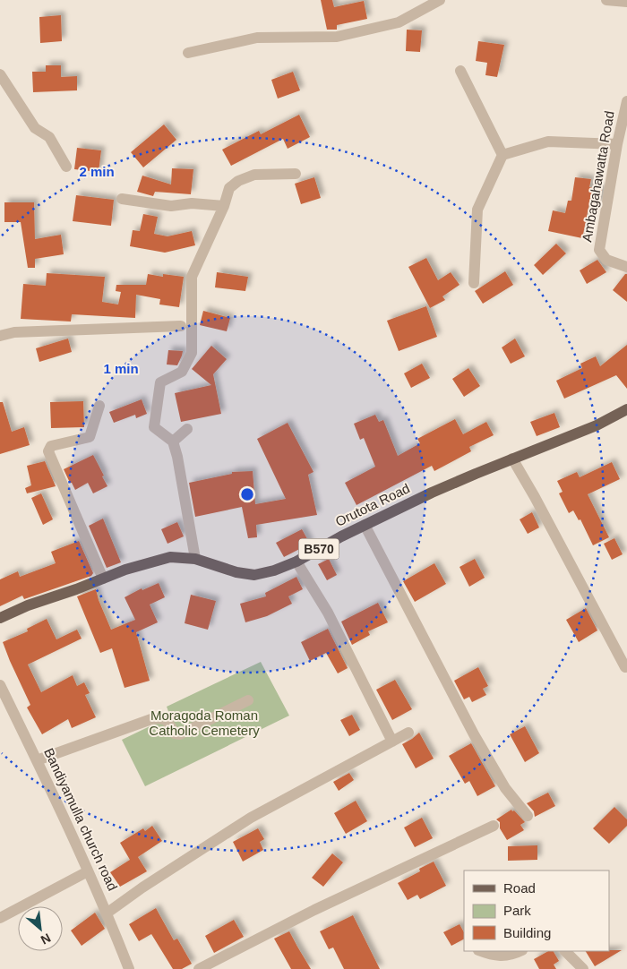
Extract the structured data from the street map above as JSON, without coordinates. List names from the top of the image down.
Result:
{
  "streets": {
    "main road": ["Orutota Road", "B570"],
    "street": ["Ambagahawatta Road", "Bandiyamulla church road"]
  },
  "parks": ["Moragoda Roman Catholic Cemetery"],
  "legend": ["Road", "Park", "Building"],
  "north": "bottom right",
  "rings": ["2 min", "1 min"]
}
